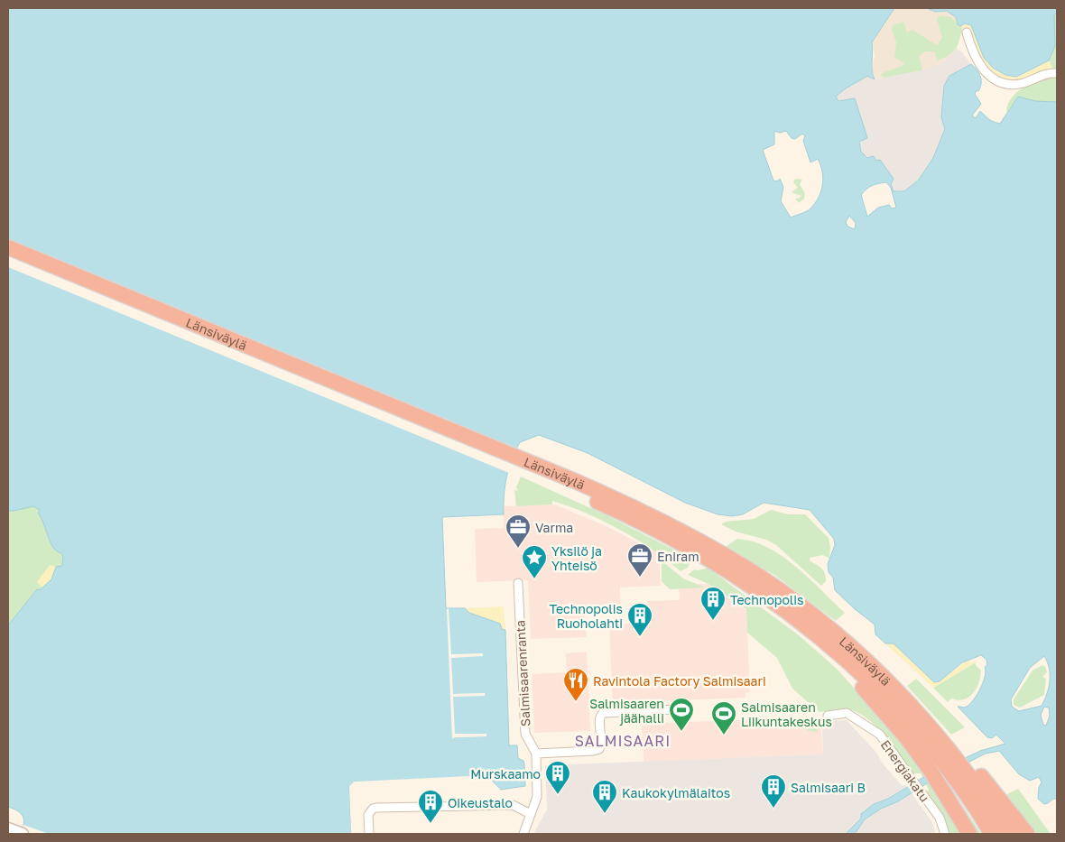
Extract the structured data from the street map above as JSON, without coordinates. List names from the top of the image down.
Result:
{
  "streets": {
    "highway": ["Länsiväylä"],
    "street": ["Salmisaarenranta", "Energiakatu"]
  },
  "districts": ["SALMISAARI"],
  "places": {
    "office": ["Varma", "Eniram"],
    "place": ["Yksilö ja Yhteisö"],
    "building": [
      "Technopolis",
      "Technopolis Ruoholahti",
      "Murskaamo",
      "Salmisaari B",
      "Kaukokylmälaitos",
      "Oikeustalo"
    ],
    "restaurant": ["Ravintola Factory Salmisaari"],
    "sports": ["Salmisaaren jäähalli", "Salmisaaren Liikuntakeskus"]
  }
}
